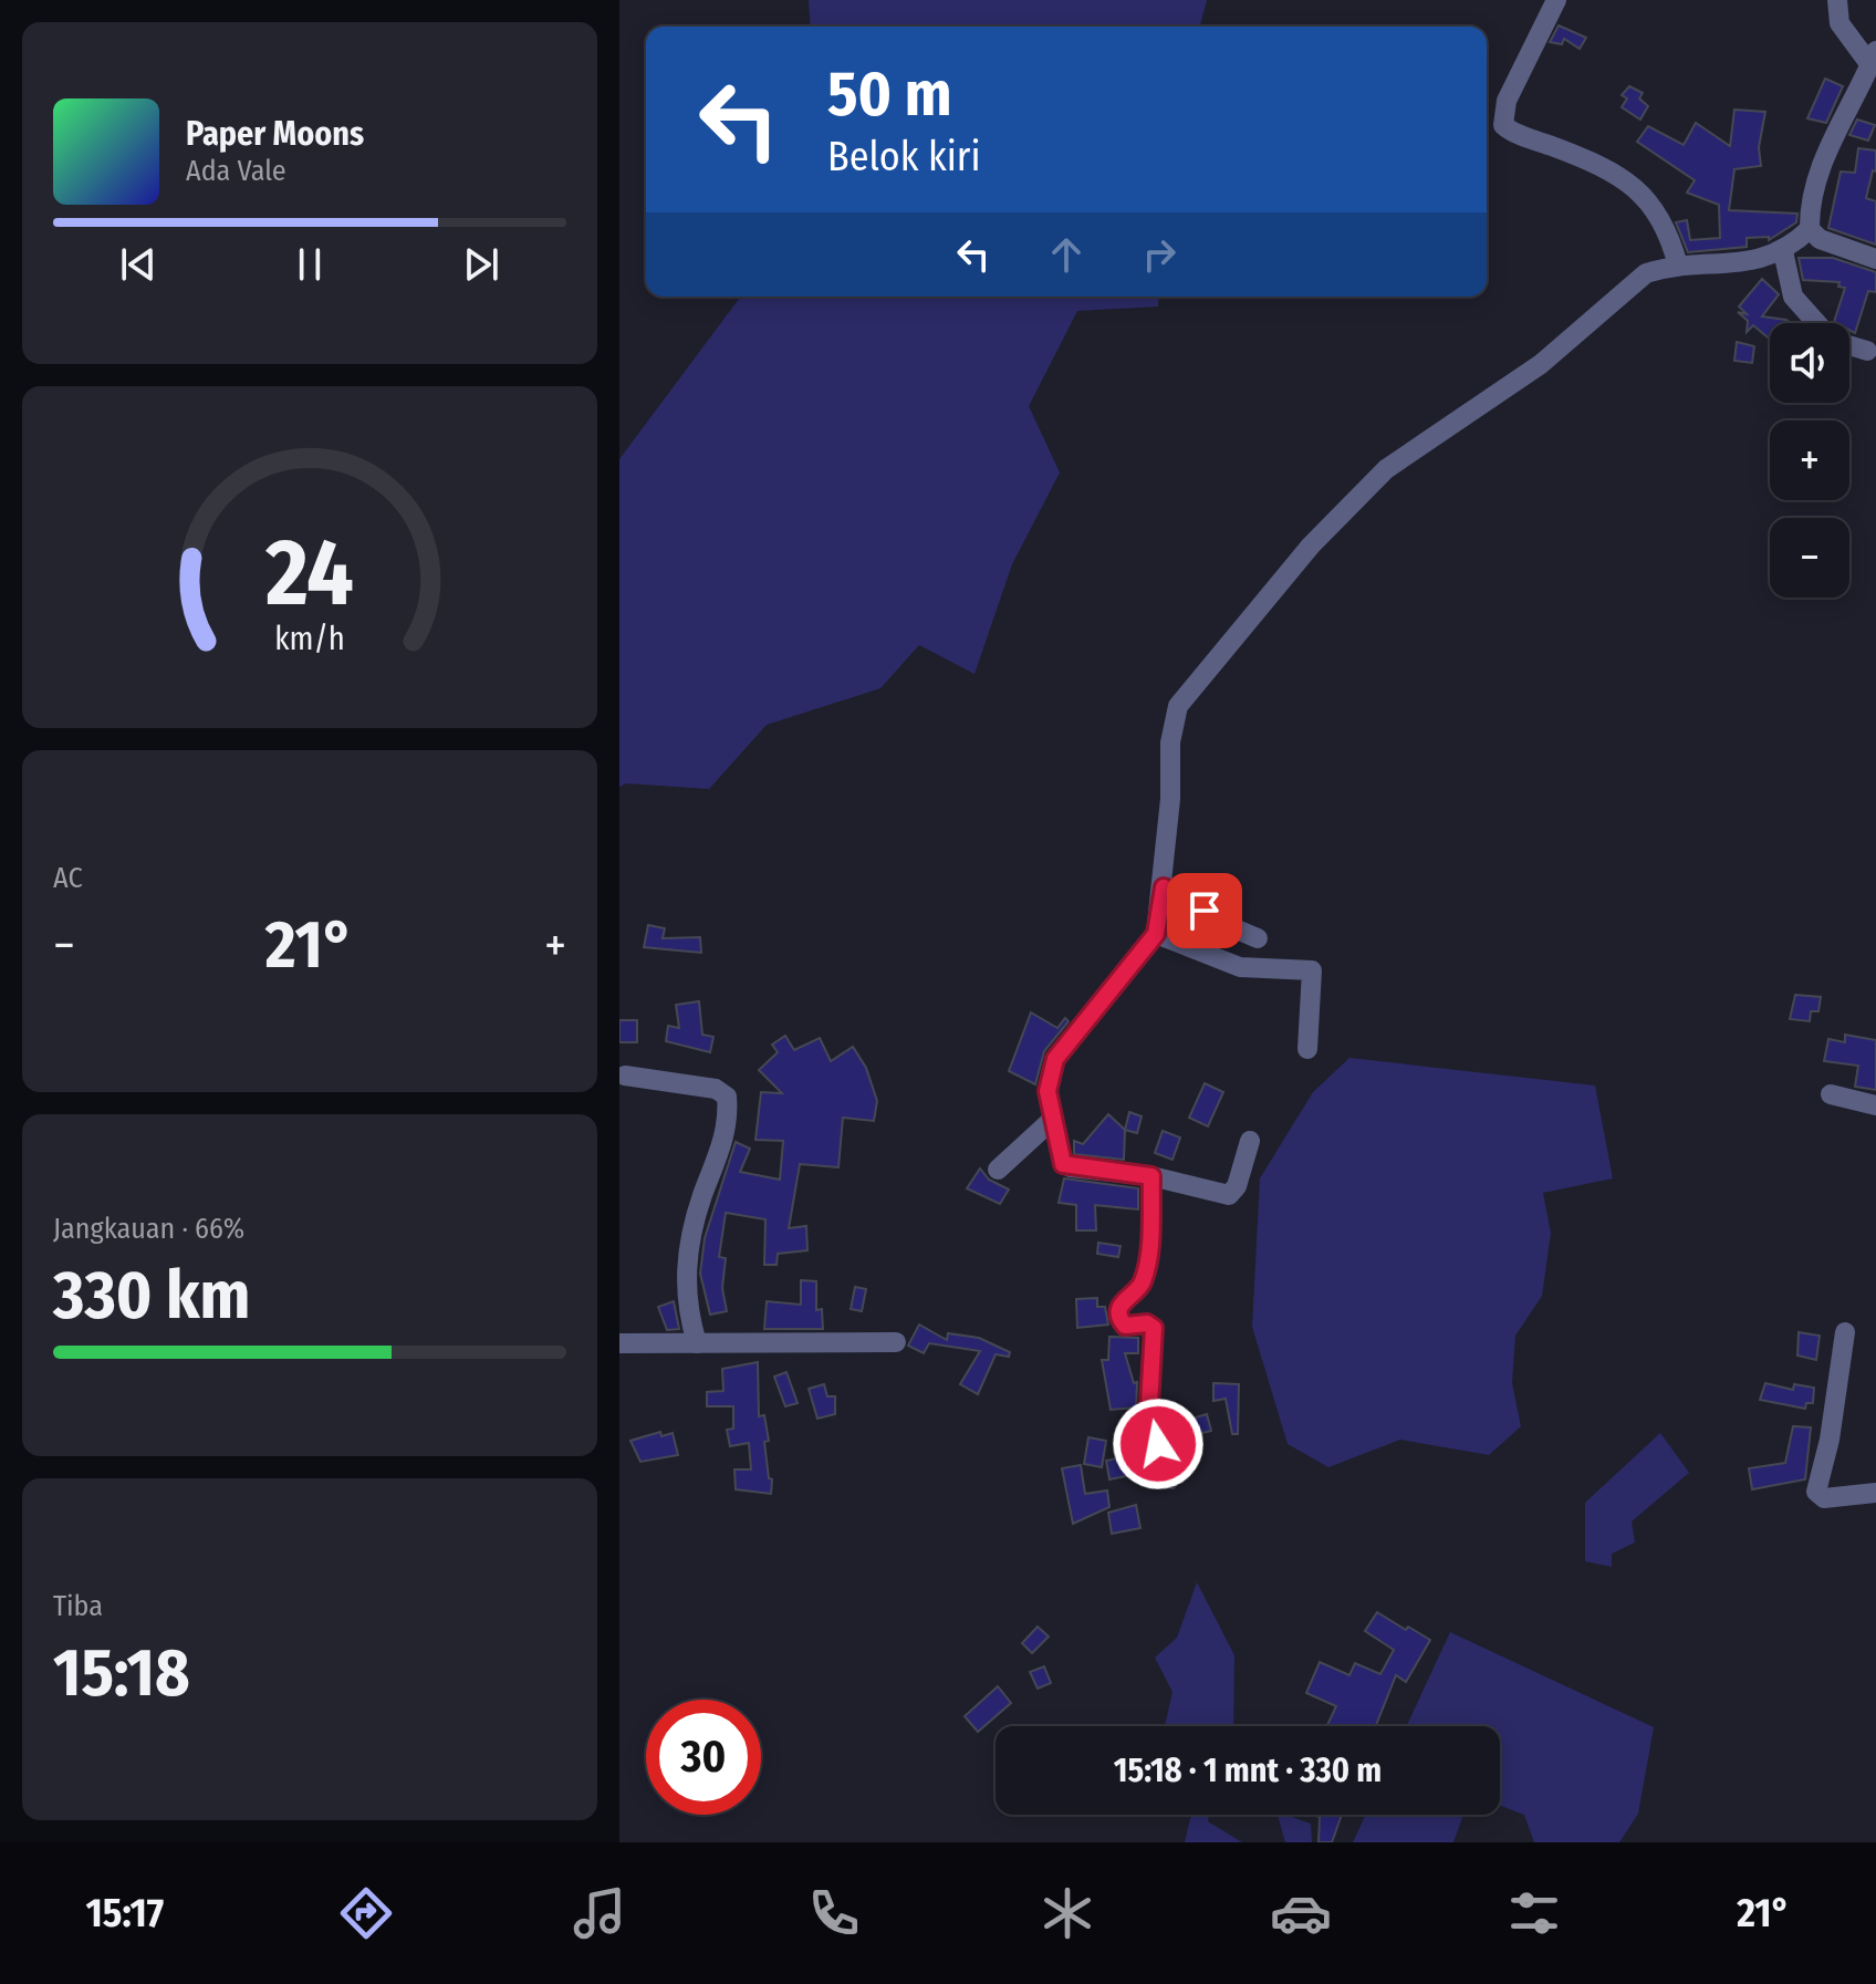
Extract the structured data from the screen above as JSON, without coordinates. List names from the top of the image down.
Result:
{
  "page": {
    "turn": ["50 m", "Belok kiri"],
    "song": ["Paper Moons", "Ada Vale"],
    "map_buttons": ["+", "−"],
    "tile": [
      "AC",
      ["Jangkauan · 66%", "330 km"],
      ["Tiba", "15:18"]
    ],
    "heat": ["−", "21°", "+"],
    "limit": "30",
    "trip": "15:18 · 1 mnt · 330 m",
    "tabs": ["15:17", "21°"],
    "gauge": ["24", "km/h"]
  }
}
